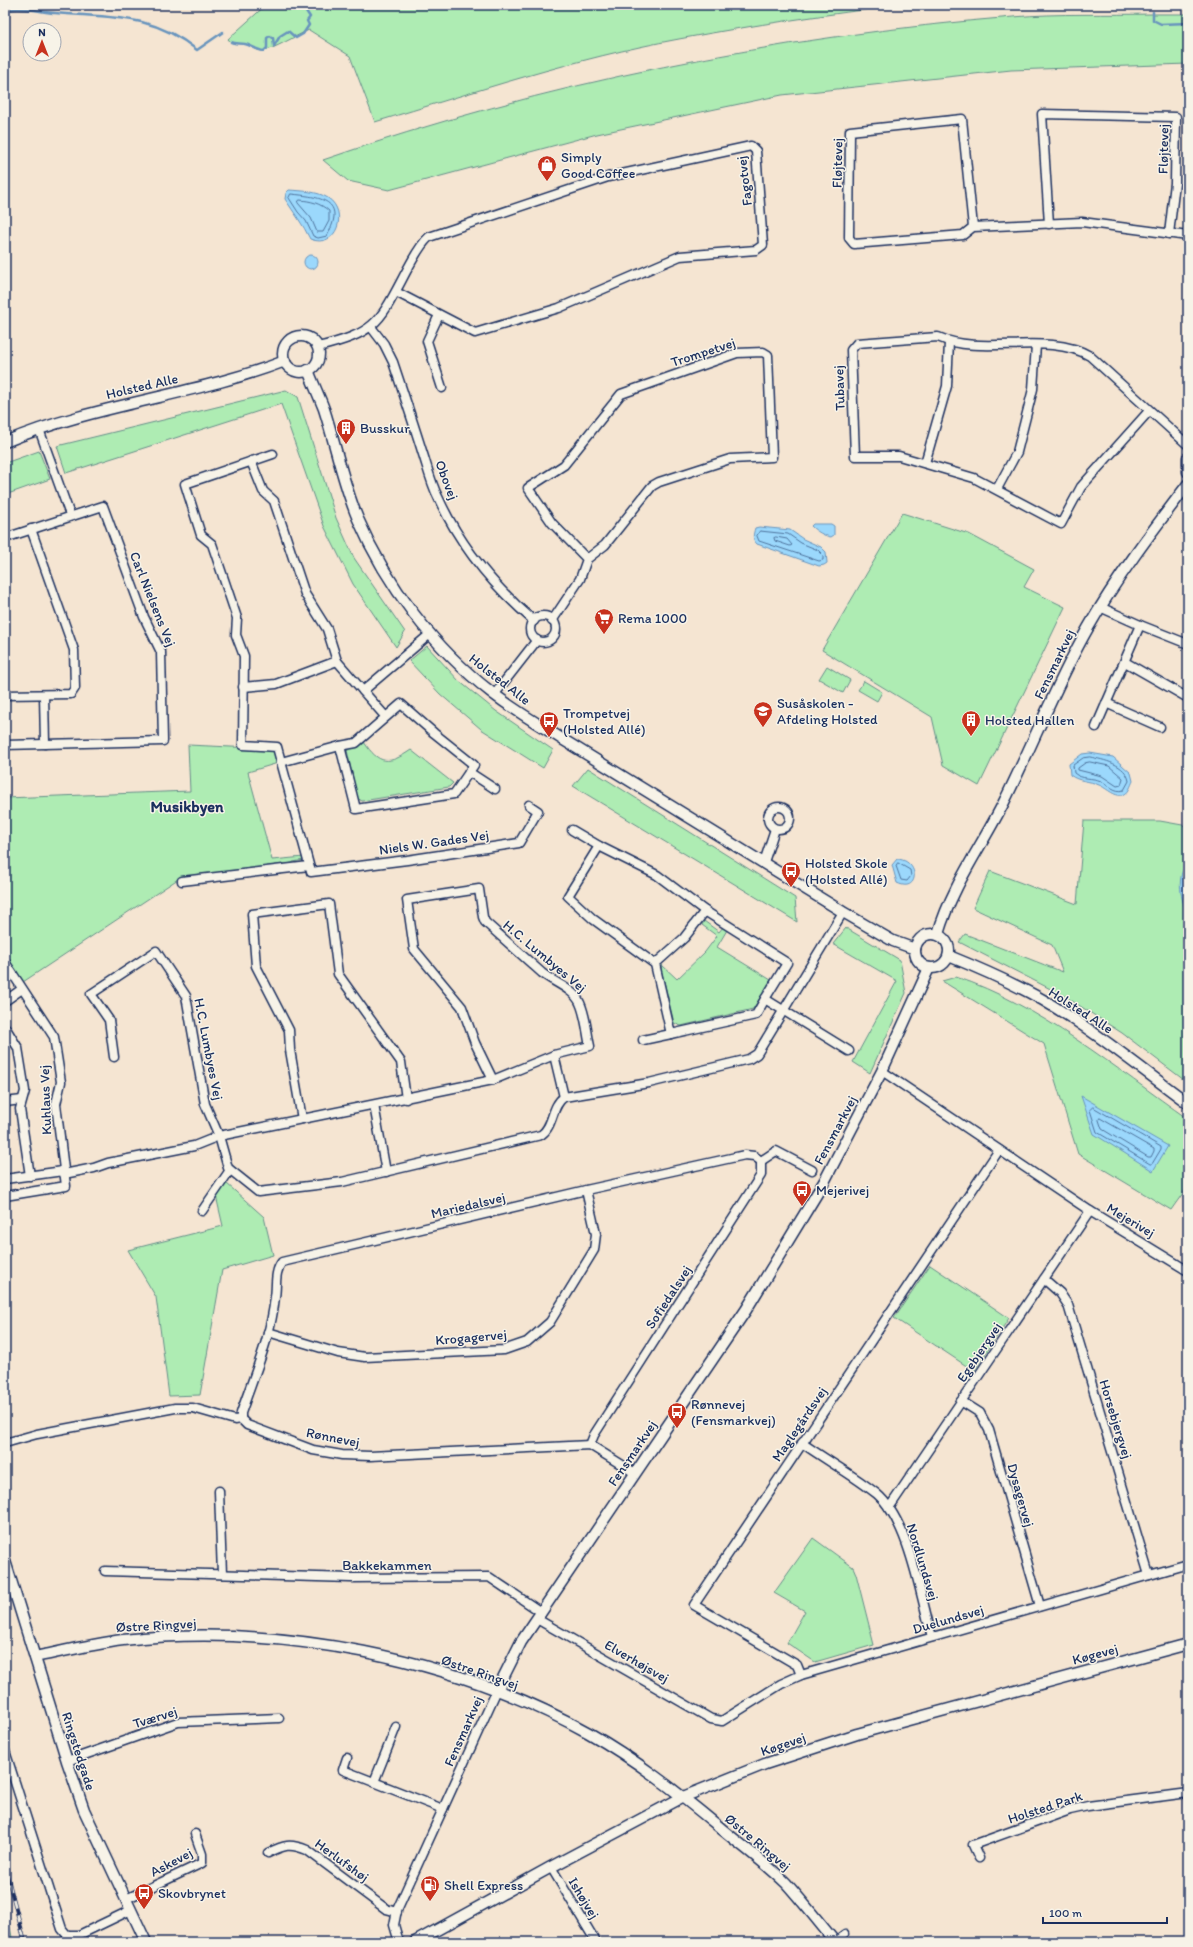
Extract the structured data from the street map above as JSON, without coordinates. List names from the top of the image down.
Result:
{
  "streets": {
    "street": [
      "Fløjtevej",
      "Fagotvej",
      "Trompetvej",
      "Holsted Alle",
      "Tubavej",
      "Obovej",
      "Carl Nielsens Vej",
      "Fensmarkvej",
      "Niels W. Gades Vej",
      "H.C. Lumbyes Vej",
      "Kuhlaus Vej",
      "Mariedalsvej",
      "Mejerivej",
      "Sofiedalsvej",
      "Krogagervej",
      "Egebjergvej",
      "Horsebjergvej",
      "Maglegårdsvej",
      "Rønnevej",
      "Dysagervej",
      "Nordlundsvej",
      "Bakkekammen",
      "Duelundsvej",
      "Østre Ringvej",
      "Køgevej",
      "Elverhøjsvej",
      "Tværvej",
      "Ringstedgade",
      "Holsted Park",
      "Herlufshøj",
      "Askevej",
      "Ishøjvej"
    ]
  },
  "crossings": [
    ["Fagotvej", "Holsted Alle"],
    ["Fagotvej", "Obovej"],
    ["Holsted Alle", "Fensmarkvej"],
    ["Fensmarkvej", "Mejerivej"],
    ["Fensmarkvej", "Bakkekammen"],
    ["Fensmarkvej", "Østre Ringvej"],
    ["Fensmarkvej", "Elverhøjsvej"],
    ["Fensmarkvej", "Herlufshøj"],
    ["H.C. Lumbyes Vej", "Kuhlaus Vej"],
    ["Mariedalsvej", "Sofiedalsvej"],
    ["Mariedalsvej", "Krogagervej"],
    ["Mariedalsvej", "Rønnevej"],
    ["Mejerivej", "Egebjergvej"],
    ["Mejerivej", "Maglegårdsvej"],
    ["Sofiedalsvej", "Rønnevej"],
    ["Egebjergvej", "Horsebjergvej"],
    ["Egebjergvej", "Dysagervej"],
    ["Egebjergvej", "Nordlundsvej"],
    ["Horsebjergvej", "Duelundsvej"],
    ["Maglegårdsvej", "Nordlundsvej"],
    ["Maglegårdsvej", "Duelundsvej"],
    ["Dysagervej", "Duelundsvej"],
    ["Nordlundsvej", "Duelundsvej"],
    ["Bakkekammen", "Elverhøjsvej"],
    ["Duelundsvej", "Elverhøjsvej"],
    ["Østre Ringvej", "Køgevej"],
    ["Østre Ringvej", "Ringstedgade"],
    ["Køgevej", "Ishøjvej"],
    ["Tværvej", "Ringstedgade"],
    ["Ringstedgade", "Askevej"]
  ],
  "districts": ["Musikbyen"],
  "places": {
    "shop": ["Simply Good Coffee"],
    "building": ["Busskur", "Holsted Hallen"],
    "supermarket": ["Rema 1000"],
    "school or university": ["Susåskolen - Afdeling Holsted"],
    "bus stop": [
      "Trompetvej (Holsted Allé)",
      "Holsted Skole (Holsted Allé)",
      "Mejerivej",
      "Rønnevej (Fensmarkvej)",
      "Skovbrynet"
    ],
    "fuel station": ["Shell Express"]
  },
  "scale_bar": "100 m",
  "north": "top"
}
